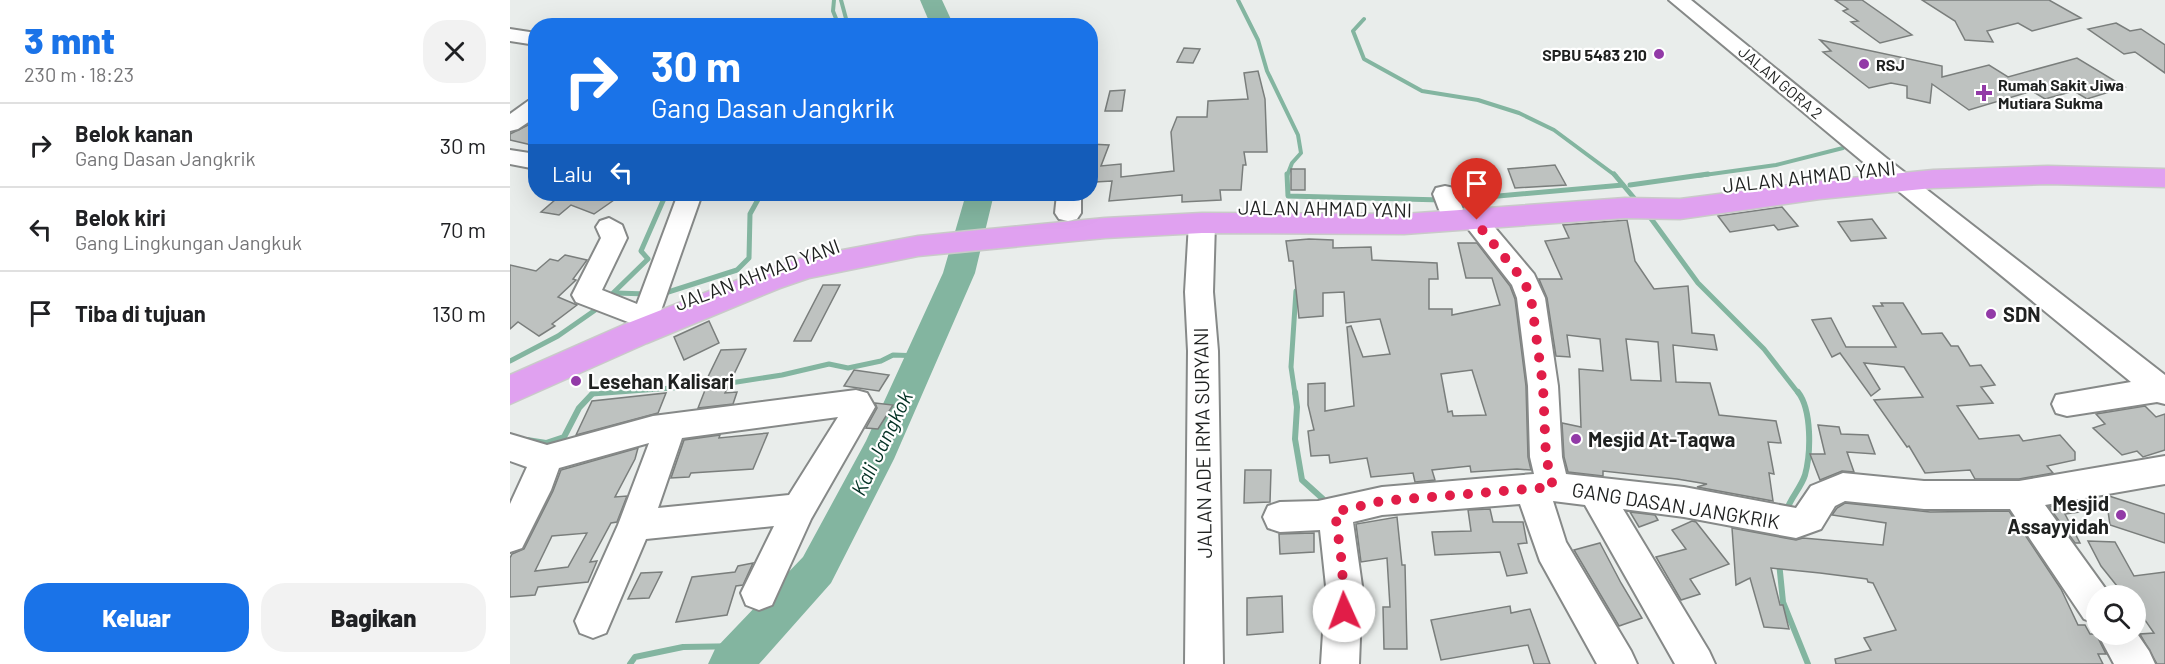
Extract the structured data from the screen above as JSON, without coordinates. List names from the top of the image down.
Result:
{
  "streets": {
    "highway": ["JALAN AHMAD YANI"],
    "street": ["JALAN GORA 2", "JALAN ADE IRMA SURYANI", "GANG DASAN JANGKRIK"]
  },
  "crossings": [
    ["JALAN GORA 2", "JALAN AHMAD YANI"]
  ],
  "water": ["Kali Jangkok"],
  "places": {
    "other": [
      "SPBU 5483 210",
      "RSJ",
      "SDN",
      "Lesehan Kalisari",
      "Mesjid At-Taqwa",
      "Mesjid Assayyidah"
    ],
    "health": ["Rumah Sakit Jiwa Mutiara Sukma"]
  },
  "page": {
    "heading": ["3 mnt", "230 m · 18:23"],
    "turn": ["30 m", "Gang Dasan Jangkrik"],
    "list": [
      {
        "name": "Belok kanan",
        "note": "Gang Dasan Jangkrik",
        "value": "30 m"
      },
      {
        "name": "Belok kiri",
        "note": "Gang Lingkungan Jangkuk",
        "value": "70 m"
      },
      {
        "name": "Tiba di tujuan",
        "value": "130 m"
      }
    ],
    "then": "Lalu",
    "buttons": ["Keluar", "Bagikan"]
  }
}
